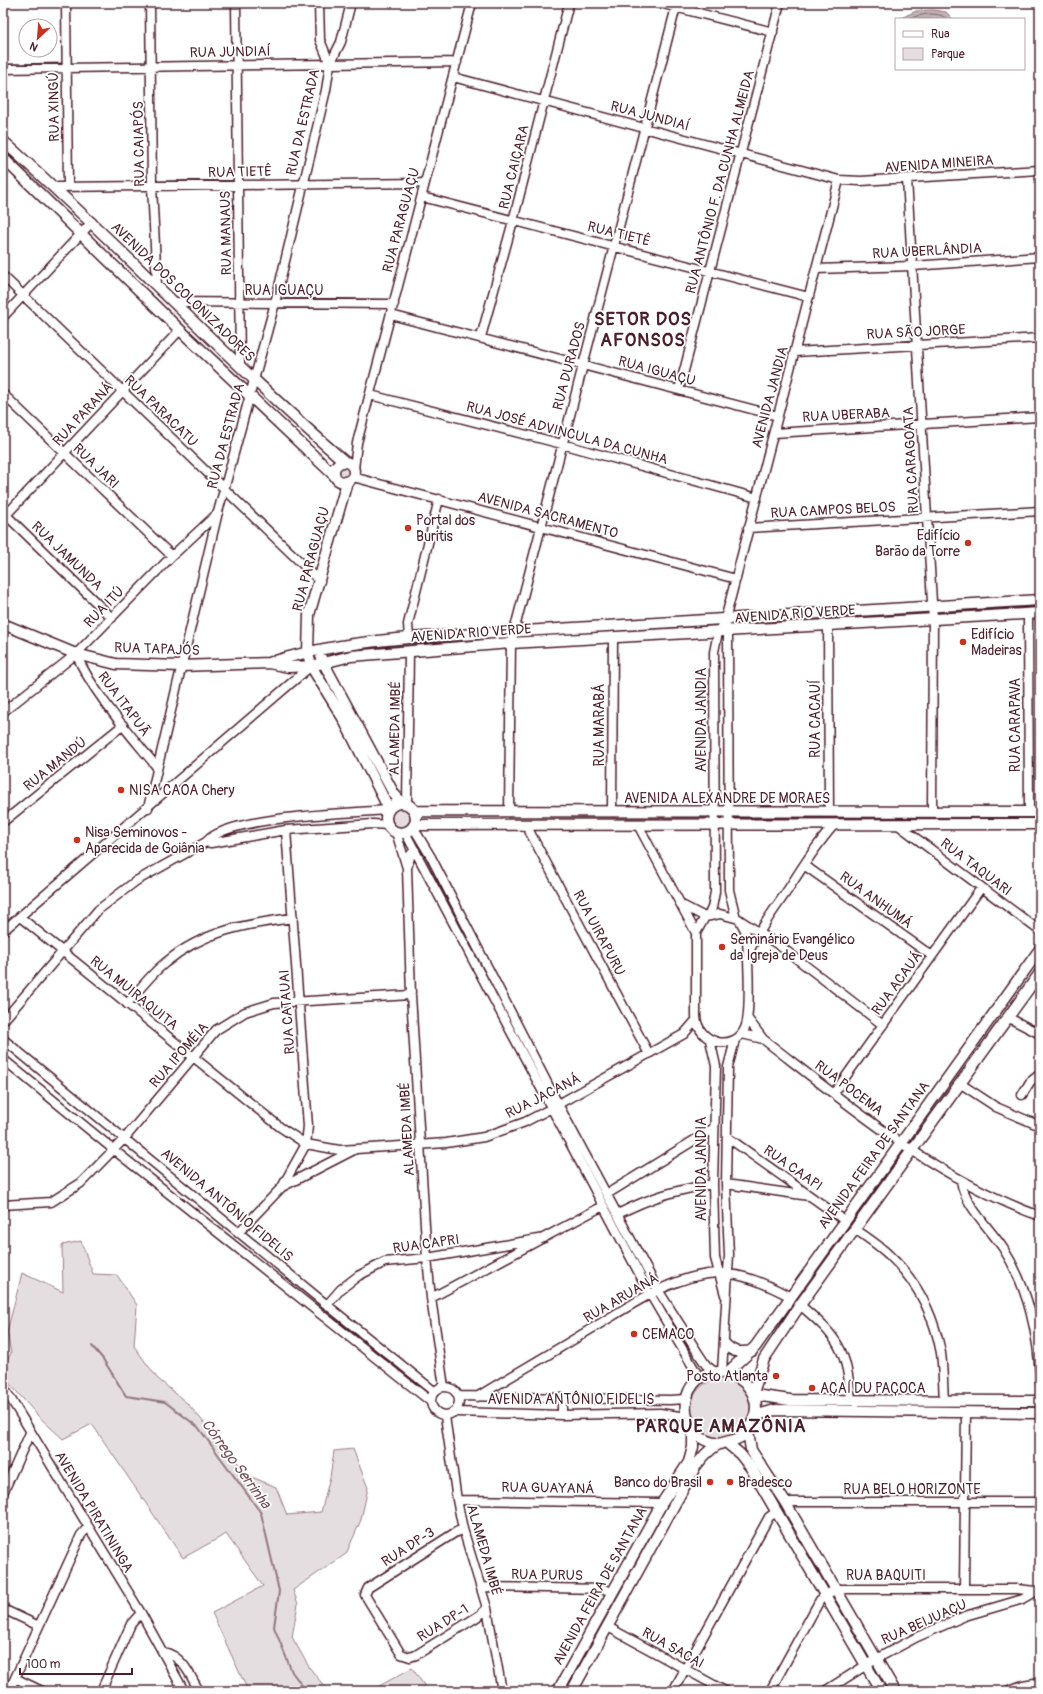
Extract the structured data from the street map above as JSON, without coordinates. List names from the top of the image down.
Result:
{
  "streets": {
    "main road": [
      "RUA PARAGUAÇU",
      "AVENIDA DOS COLONIZADORES",
      "AVENIDA RIO VERDE",
      "RUA TAPAJÓS",
      "AVENIDA ALEXANDRE DE MORAES",
      "AVENIDA FEIRA DE SANTANA"
    ],
    "street": [
      "RUA JUNDIAÍ",
      "RUA XINGÚ",
      "RUA DA ESTRADA",
      "RUA CAIAPÓS",
      "AVENIDA MINEIRA",
      "RUA CAIÇARA",
      "RUA TIETÊ",
      "RUA ANTÔNIO F. DA CUNHA ALMEIDA",
      "RUA MANAUS",
      "RUA UBERLÂNDIA",
      "RUA IGUAÇU",
      "RUA SÃO JORGE",
      "RUA DURADOS",
      "AVENIDA JANDIA",
      "RUA PARACATU",
      "RUA PARANÁ",
      "RUA UBERABA",
      "RUA JOSÉ ADVINCULA DA CUNHA",
      "RUA CARAGOATA",
      "RUA JARI",
      "RUA CAMPOS BELOS",
      "AVENIDA SACRAMENTO",
      "RUA JAMUNDA",
      "RUA ITÚ",
      "RUA ITAPUÃ",
      "RUA CACAUÍ",
      "RUA MARABÁ",
      "RUA CARAPAVA",
      "ALAMEDA IMBÉ",
      "RUA MANDÚ",
      "RUA TAQUARI",
      "RUA ANHUMÁ",
      "RUA UIRAPURU",
      "RUA ACAUÁ",
      "RUA MUIRAQUITA",
      "RUA CATAUAI",
      "RUA IPOMÉIA",
      "RUA POCEMA",
      "RUA JACANÁ",
      "RUA CAAPI",
      "AVENIDA ANTÔNIO FIDELIS",
      "RUA CAPRI",
      "RUA ARUANÁ",
      "RUA GUAYANÁ",
      "RUA BELO HORIZONTE",
      "AVENIDA PIRATININGA",
      "RUA DP-3",
      "RUA PURUS",
      "RUA BAQUITI",
      "RUA BEIJUAÇU",
      "RUA DP-1",
      "RUA SACAI"
    ]
  },
  "crossings": [
    ["RUA JUNDIAÍ", "RUA XINGÚ"],
    ["RUA JUNDIAÍ", "RUA DA ESTRADA"],
    ["RUA JUNDIAÍ", "RUA CAIAPÓS"],
    ["RUA JUNDIAÍ", "AVENIDA MINEIRA"],
    ["RUA JUNDIAÍ", "RUA CAIÇARA"],
    ["RUA JUNDIAÍ", "RUA ANTÔNIO F. DA CUNHA ALMEIDA"],
    ["RUA JUNDIAÍ", "RUA PARAGUAÇU"],
    ["RUA JUNDIAÍ", "RUA MANAUS"],
    ["RUA JUNDIAÍ", "RUA DURADOS"],
    ["RUA JUNDIAÍ", "AVENIDA JANDIA"],
    ["RUA XINGÚ", "RUA TIETÊ"],
    ["RUA DA ESTRADA", "RUA TIETÊ"],
    ["RUA DA ESTRADA", "RUA IGUAÇU"],
    ["RUA DA ESTRADA", "AVENIDA DOS COLONIZADORES"],
    ["RUA DA ESTRADA", "RUA PARACATU"],
    ["RUA DA ESTRADA", "RUA ITÚ"],
    ["RUA DA ESTRADA", "AVENIDA RIO VERDE"],
    ["RUA DA ESTRADA", "RUA TAPAJÓS"],
    ["RUA DA ESTRADA", "RUA ITAPUÃ"],
    ["RUA CAIAPÓS", "RUA TIETÊ"],
    ["RUA CAIAPÓS", "AVENIDA DOS COLONIZADORES"],
    ["AVENIDA MINEIRA", "AVENIDA JANDIA"],
    ["AVENIDA MINEIRA", "RUA CARAGOATA"],
    ["RUA CAIÇARA", "RUA TIETÊ"],
    ["RUA CAIÇARA", "RUA IGUAÇU"],
    ["RUA TIETÊ", "RUA ANTÔNIO F. DA CUNHA ALMEIDA"],
    ["RUA TIETÊ", "RUA PARAGUAÇU"],
    ["RUA TIETÊ", "RUA MANAUS"],
    ["RUA TIETÊ", "AVENIDA DOS COLONIZADORES"],
    ["RUA TIETÊ", "RUA DURADOS"],
    ["RUA TIETÊ", "AVENIDA JANDIA"],
    ["RUA ANTÔNIO F. DA CUNHA ALMEIDA", "RUA IGUAÇU"],
    ["RUA PARAGUAÇU", "RUA IGUAÇU"],
    ["RUA PARAGUAÇU", "AVENIDA DOS COLONIZADORES"],
    ["RUA PARAGUAÇU", "RUA PARACATU"],
    ["RUA PARAGUAÇU", "RUA JOSÉ ADVINCULA DA CUNHA"],
    ["RUA PARAGUAÇU", "AVENIDA SACRAMENTO"],
    ["RUA PARAGUAÇU", "AVENIDA RIO VERDE"],
    ["RUA PARAGUAÇU", "RUA TAPAJÓS"],
    ["RUA MANAUS", "RUA IGUAÇU"],
    ["RUA MANAUS", "AVENIDA DOS COLONIZADORES"],
    ["RUA UBERLÂNDIA", "AVENIDA JANDIA"],
    ["RUA UBERLÂNDIA", "RUA CARAGOATA"],
    ["RUA IGUAÇU", "AVENIDA DOS COLONIZADORES"],
    ["RUA IGUAÇU", "RUA DURADOS"],
    ["RUA IGUAÇU", "AVENIDA JANDIA"],
    ["AVENIDA DOS COLONIZADORES", "RUA PARANÁ"],
    ["AVENIDA DOS COLONIZADORES", "AVENIDA SACRAMENTO"],
    ["RUA SÃO JORGE", "AVENIDA JANDIA"],
    ["RUA SÃO JORGE", "RUA CARAGOATA"],
    ["RUA DURADOS", "RUA JOSÉ ADVINCULA DA CUNHA"],
    ["RUA DURADOS", "AVENIDA SACRAMENTO"],
    ["RUA DURADOS", "AVENIDA RIO VERDE"],
    ["AVENIDA JANDIA", "RUA UBERABA"],
    ["AVENIDA JANDIA", "RUA JOSÉ ADVINCULA DA CUNHA"],
    ["AVENIDA JANDIA", "RUA CAMPOS BELOS"],
    ["AVENIDA JANDIA", "AVENIDA SACRAMENTO"],
    ["AVENIDA JANDIA", "AVENIDA RIO VERDE"],
    ["AVENIDA JANDIA", "AVENIDA ALEXANDRE DE MORAES"],
    ["AVENIDA JANDIA", "RUA POCEMA"],
    ["AVENIDA JANDIA", "AVENIDA FEIRA DE SANTANA"],
    ["AVENIDA JANDIA", "RUA CAAPI"],
    ["AVENIDA JANDIA", "AVENIDA ANTÔNIO FIDELIS"],
    ["AVENIDA JANDIA", "RUA ARUANÁ"],
    ["RUA PARACATU", "RUA PARANÁ"],
    ["RUA PARANÁ", "RUA JARI"],
    ["RUA PARANÁ", "RUA JAMUNDA"],
    ["RUA UBERABA", "RUA CARAGOATA"],
    ["RUA CARAGOATA", "RUA CAMPOS BELOS"],
    ["RUA CARAGOATA", "AVENIDA RIO VERDE"],
    ["RUA CARAGOATA", "AVENIDA ALEXANDRE DE MORAES"],
    ["RUA JARI", "RUA ITÚ"],
    ["RUA JAMUNDA", "RUA ITÚ"],
    ["RUA ITÚ", "RUA TAPAJÓS"],
    ["RUA ITÚ", "RUA ITAPUÃ"],
    ["AVENIDA RIO VERDE", "RUA TAPAJÓS"],
    ["AVENIDA RIO VERDE", "RUA CACAUÍ"],
    ["AVENIDA RIO VERDE", "RUA MARABÁ"],
    ["AVENIDA RIO VERDE", "RUA CARAPAVA"],
    ["AVENIDA RIO VERDE", "ALAMEDA IMBÉ"],
    ["AVENIDA RIO VERDE", "RUA MUIRAQUITA"],
    ["RUA TAPAJÓS", "RUA ITAPUÃ"],
    ["RUA ITAPUÃ", "RUA MANDÚ"],
    ["RUA CACAUÍ", "AVENIDA ALEXANDRE DE MORAES"],
    ["RUA MARABÁ", "AVENIDA ALEXANDRE DE MORAES"],
    ["RUA CARAPAVA", "AVENIDA ALEXANDRE DE MORAES"],
    ["ALAMEDA IMBÉ", "AVENIDA ALEXANDRE DE MORAES"],
    ["ALAMEDA IMBÉ", "RUA IPOMÉIA"],
    ["ALAMEDA IMBÉ", "RUA JACANÁ"],
    ["ALAMEDA IMBÉ", "AVENIDA ANTÔNIO FIDELIS"],
    ["ALAMEDA IMBÉ", "RUA CAPRI"],
    ["ALAMEDA IMBÉ", "RUA GUAYANÁ"],
    ["ALAMEDA IMBÉ", "RUA DP-3"],
    ["ALAMEDA IMBÉ", "RUA PURUS"],
    ["ALAMEDA IMBÉ", "RUA DP-1"],
    ["AVENIDA ALEXANDRE DE MORAES", "RUA TAQUARI"],
    ["AVENIDA ALEXANDRE DE MORAES", "RUA UIRAPURU"],
    ["AVENIDA ALEXANDRE DE MORAES", "RUA MUIRAQUITA"],
    ["AVENIDA ALEXANDRE DE MORAES", "RUA CATAUAI"],
    ["RUA TAQUARI", "RUA ACAUÁ"],
    ["RUA ANHUMÁ", "RUA ACAUÁ"],
    ["RUA UIRAPURU", "RUA JACANÁ"],
    ["RUA ACAUÁ", "RUA POCEMA"],
    ["RUA MUIRAQUITA", "RUA CATAUAI"],
    ["RUA MUIRAQUITA", "RUA IPOMÉIA"],
    ["RUA MUIRAQUITA", "RUA JACANÁ"],
    ["RUA CATAUAI", "RUA IPOMÉIA"],
    ["RUA CATAUAI", "RUA JACANÁ"],
    ["RUA IPOMÉIA", "AVENIDA ANTÔNIO FIDELIS"],
    ["RUA POCEMA", "AVENIDA FEIRA DE SANTANA"],
    ["RUA JACANÁ", "AVENIDA ANTÔNIO FIDELIS"],
    ["AVENIDA FEIRA DE SANTANA", "RUA CAAPI"],
    ["AVENIDA FEIRA DE SANTANA", "AVENIDA ANTÔNIO FIDELIS"],
    ["AVENIDA FEIRA DE SANTANA", "RUA ARUANÁ"],
    ["AVENIDA FEIRA DE SANTANA", "RUA GUAYANÁ"],
    ["AVENIDA FEIRA DE SANTANA", "RUA PURUS"],
    ["AVENIDA FEIRA DE SANTANA", "RUA SACAI"],
    ["AVENIDA ANTÔNIO FIDELIS", "RUA CAPRI"],
    ["AVENIDA ANTÔNIO FIDELIS", "RUA ARUANÁ"],
    ["RUA DP-3", "RUA DP-1"],
    ["RUA BAQUITI", "RUA BEIJUAÇU"]
  ],
  "districts": ["SETOR DOS AFONSOS", "PARQUE AMAZÔNIA"],
  "water": ["Córrego Serrinha"],
  "places": [
    "Portal dos Buritis",
    "Edifício Barão da Torre",
    "Edifício Madeiras",
    "NISA CAOA Chery",
    "Nisa Seminovos - Aparecida de Goiânia",
    "Seminário Evangélico da Igreja de Deus",
    "CEMACO",
    "Posto Atlanta",
    "AÇAÍ DU PAÇOCA",
    "Banco do Brasil",
    "Bradesco"
  ],
  "legend": ["Rua", "Parque"],
  "scale_bar": "100 m",
  "north": "bottom left"
}
